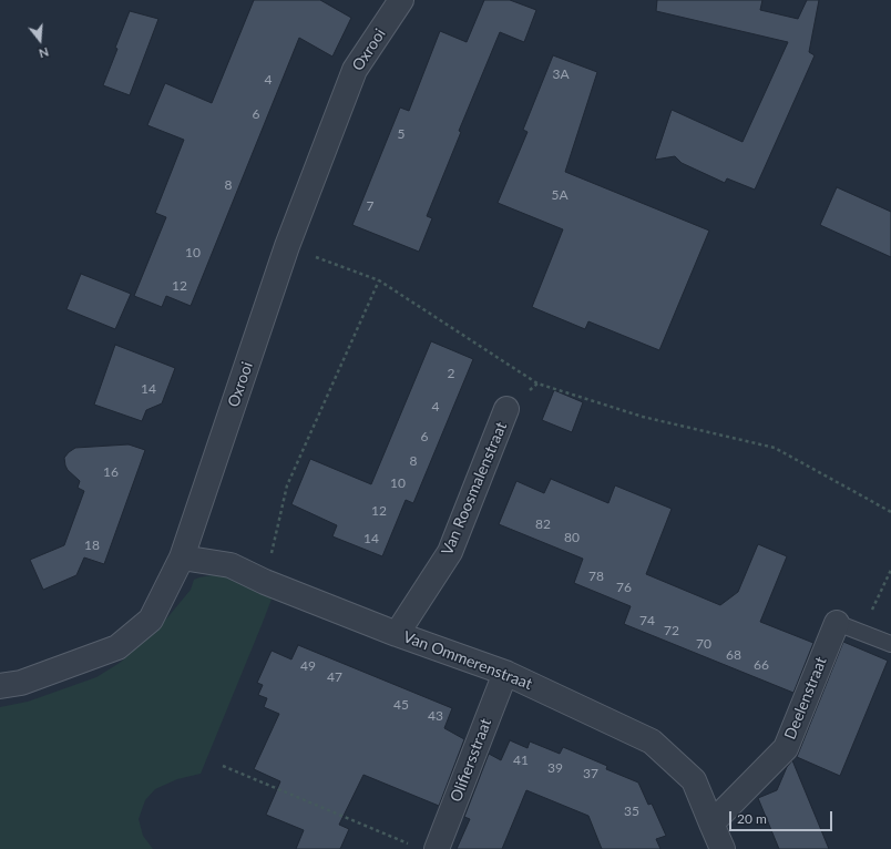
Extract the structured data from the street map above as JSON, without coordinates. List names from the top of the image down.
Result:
{
  "streets": {
    "street": [
      "Oxrooi",
      "Van Roosmalenstraat",
      "Van Ommerenstraat",
      "Deelenstraat",
      "Olifiersstraat"
    ]
  },
  "crossings": [
    ["Oxrooi", "Van Ommerenstraat"],
    ["Van Roosmalenstraat", "Van Ommerenstraat"],
    ["Van Ommerenstraat", "Deelenstraat"],
    ["Van Ommerenstraat", "Olifiersstraat"]
  ],
  "house_numbers": [
    "3A",
    "4",
    "6",
    "5",
    "8",
    "5A",
    "7",
    "10",
    "12",
    "2",
    "14",
    "4",
    "6",
    "8",
    "16",
    "10",
    "12",
    "82",
    "80",
    "14",
    "18",
    "78",
    "76",
    "74",
    "72",
    "70",
    "68",
    "66",
    "49",
    "47",
    "45",
    "43",
    "41",
    "39",
    "37",
    "35"
  ],
  "scale_bar": "20 m",
  "north": "bottom"
}
